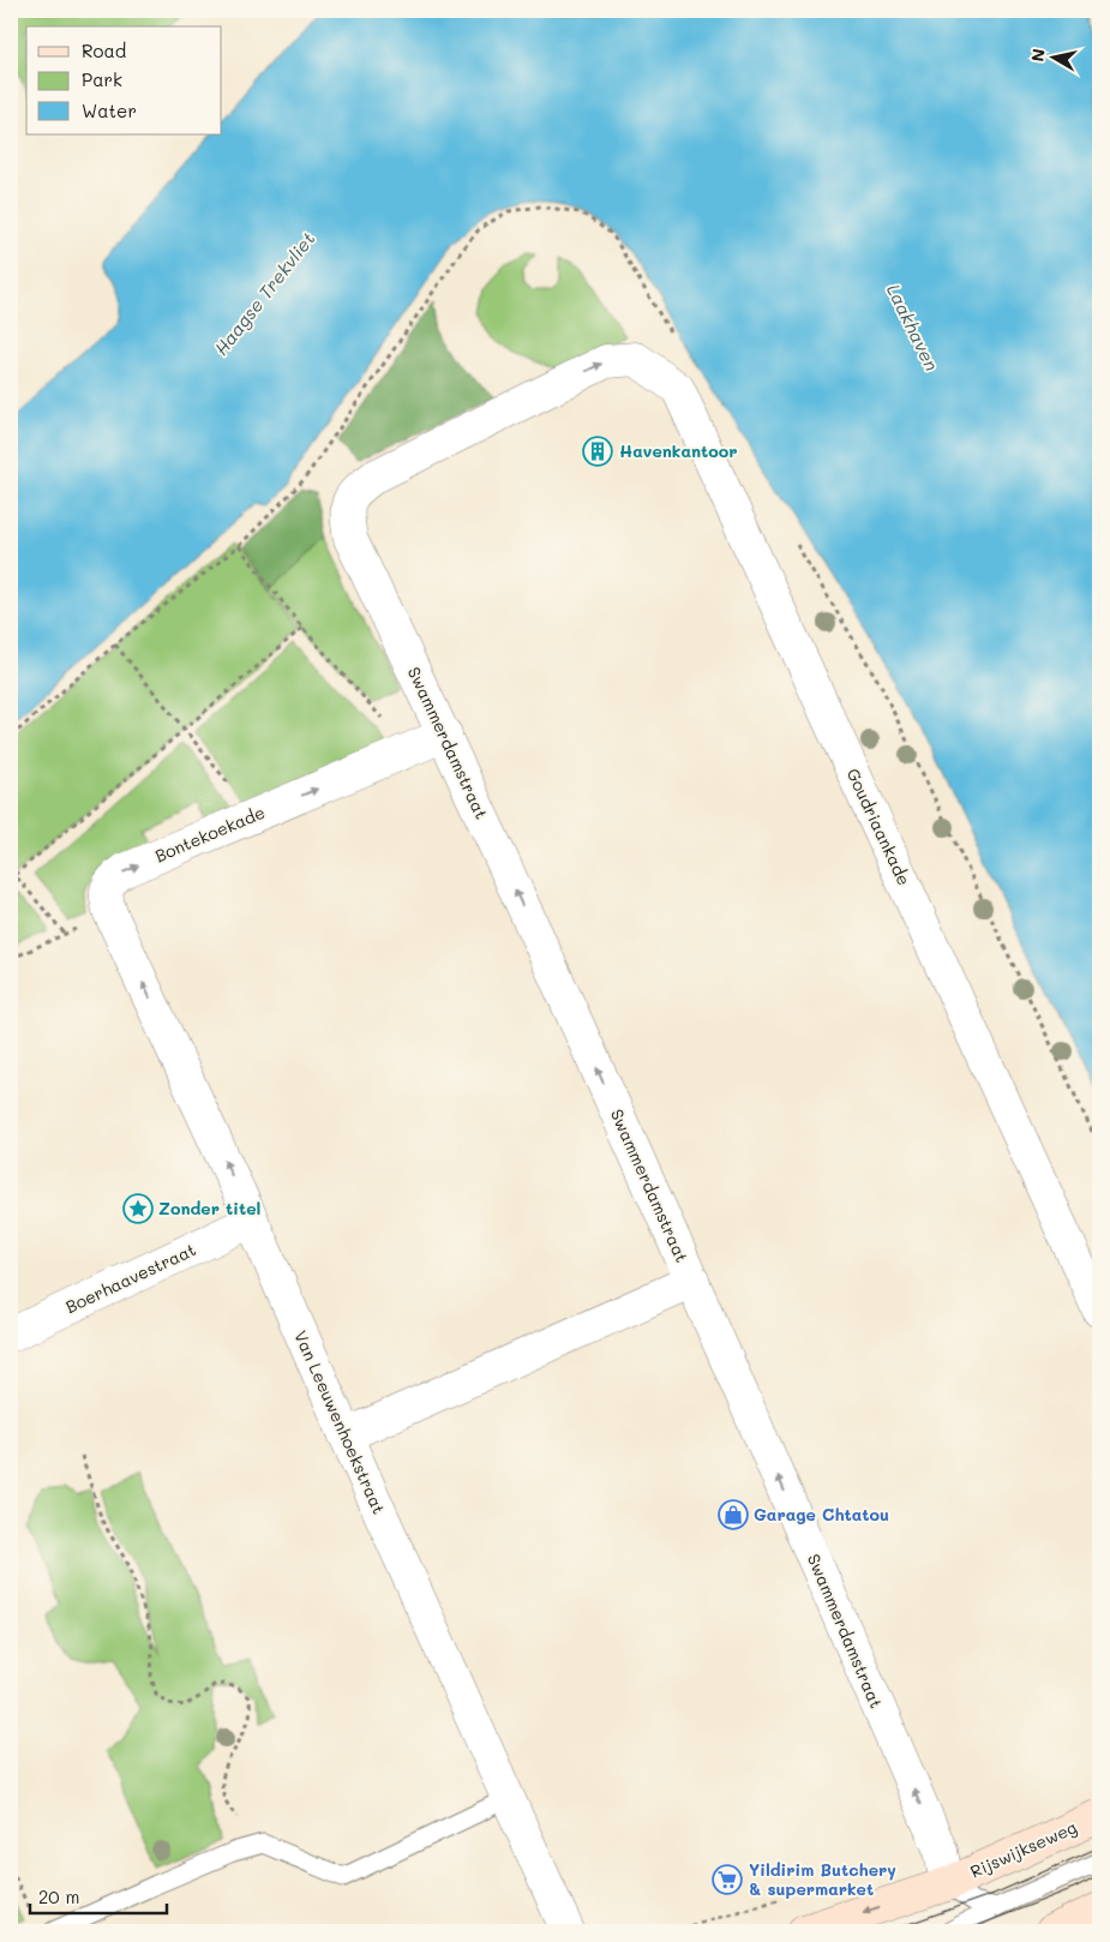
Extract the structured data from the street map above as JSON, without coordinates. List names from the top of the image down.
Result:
{
  "streets": {
    "main road": ["Rijswijkseweg"],
    "street": [
      "Swammerdamstraat",
      "Goudriaankade",
      "Bontekoekade",
      "Boerhaavestraat",
      "Van Leeuwenhoekstraat"
    ]
  },
  "crossings": [
    ["Swammerdamstraat", "Goudriaankade"],
    ["Swammerdamstraat", "Bontekoekade"],
    ["Swammerdamstraat", "Van Leeuwenhoekstraat"],
    ["Swammerdamstraat", "Rijswijkseweg"],
    ["Bontekoekade", "Van Leeuwenhoekstraat"],
    ["Boerhaavestraat", "Van Leeuwenhoekstraat"]
  ],
  "one_way": ["Swammerdamstraat", "Bontekoekade", "Rijswijkseweg"],
  "water": ["Haagse Trekvliet", "Laakhaven"],
  "places": {
    "building": ["Havenkantoor"],
    "place": ["Zonder titel"],
    "shop": ["Garage Chtatou"],
    "supermarket": ["Yildirim Butchery & supermarket"]
  },
  "legend": ["Road", "Park", "Water"],
  "scale_bar": "20 m",
  "north": "left"
}
